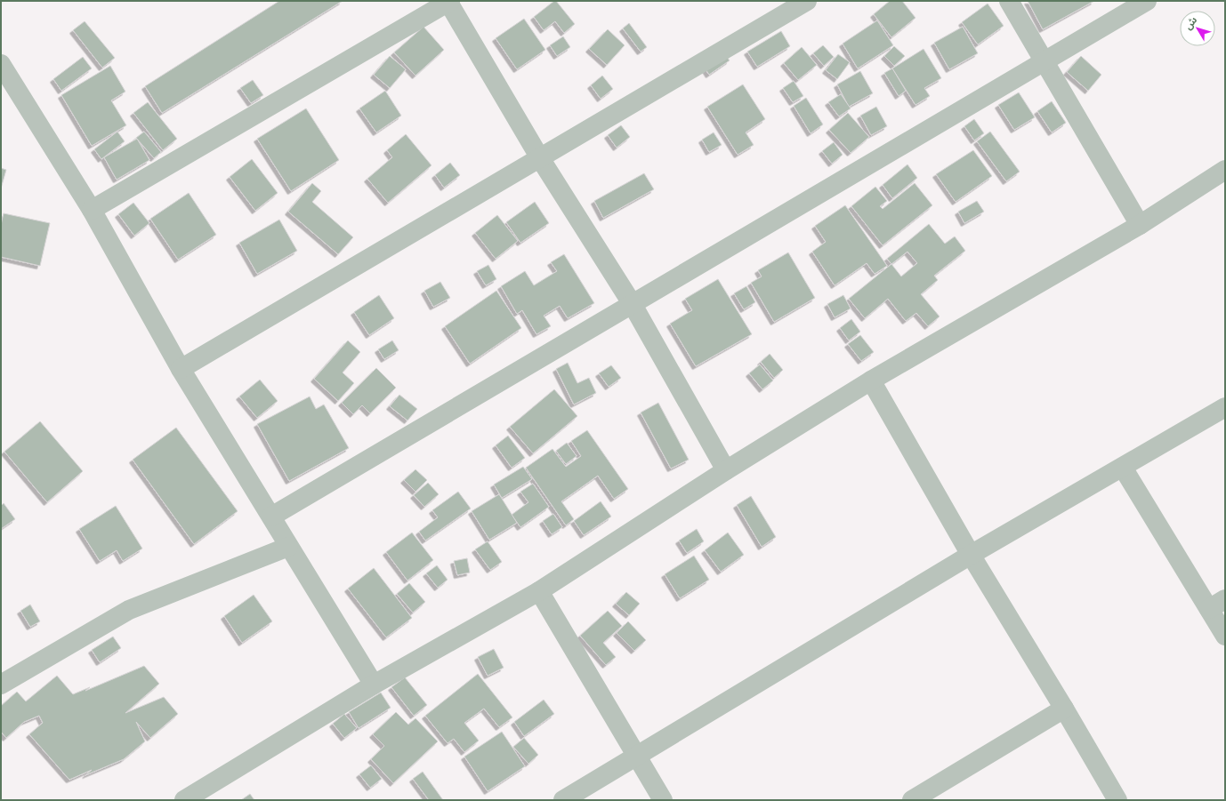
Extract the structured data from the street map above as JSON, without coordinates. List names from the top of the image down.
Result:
{
  "north": "top left"
}
